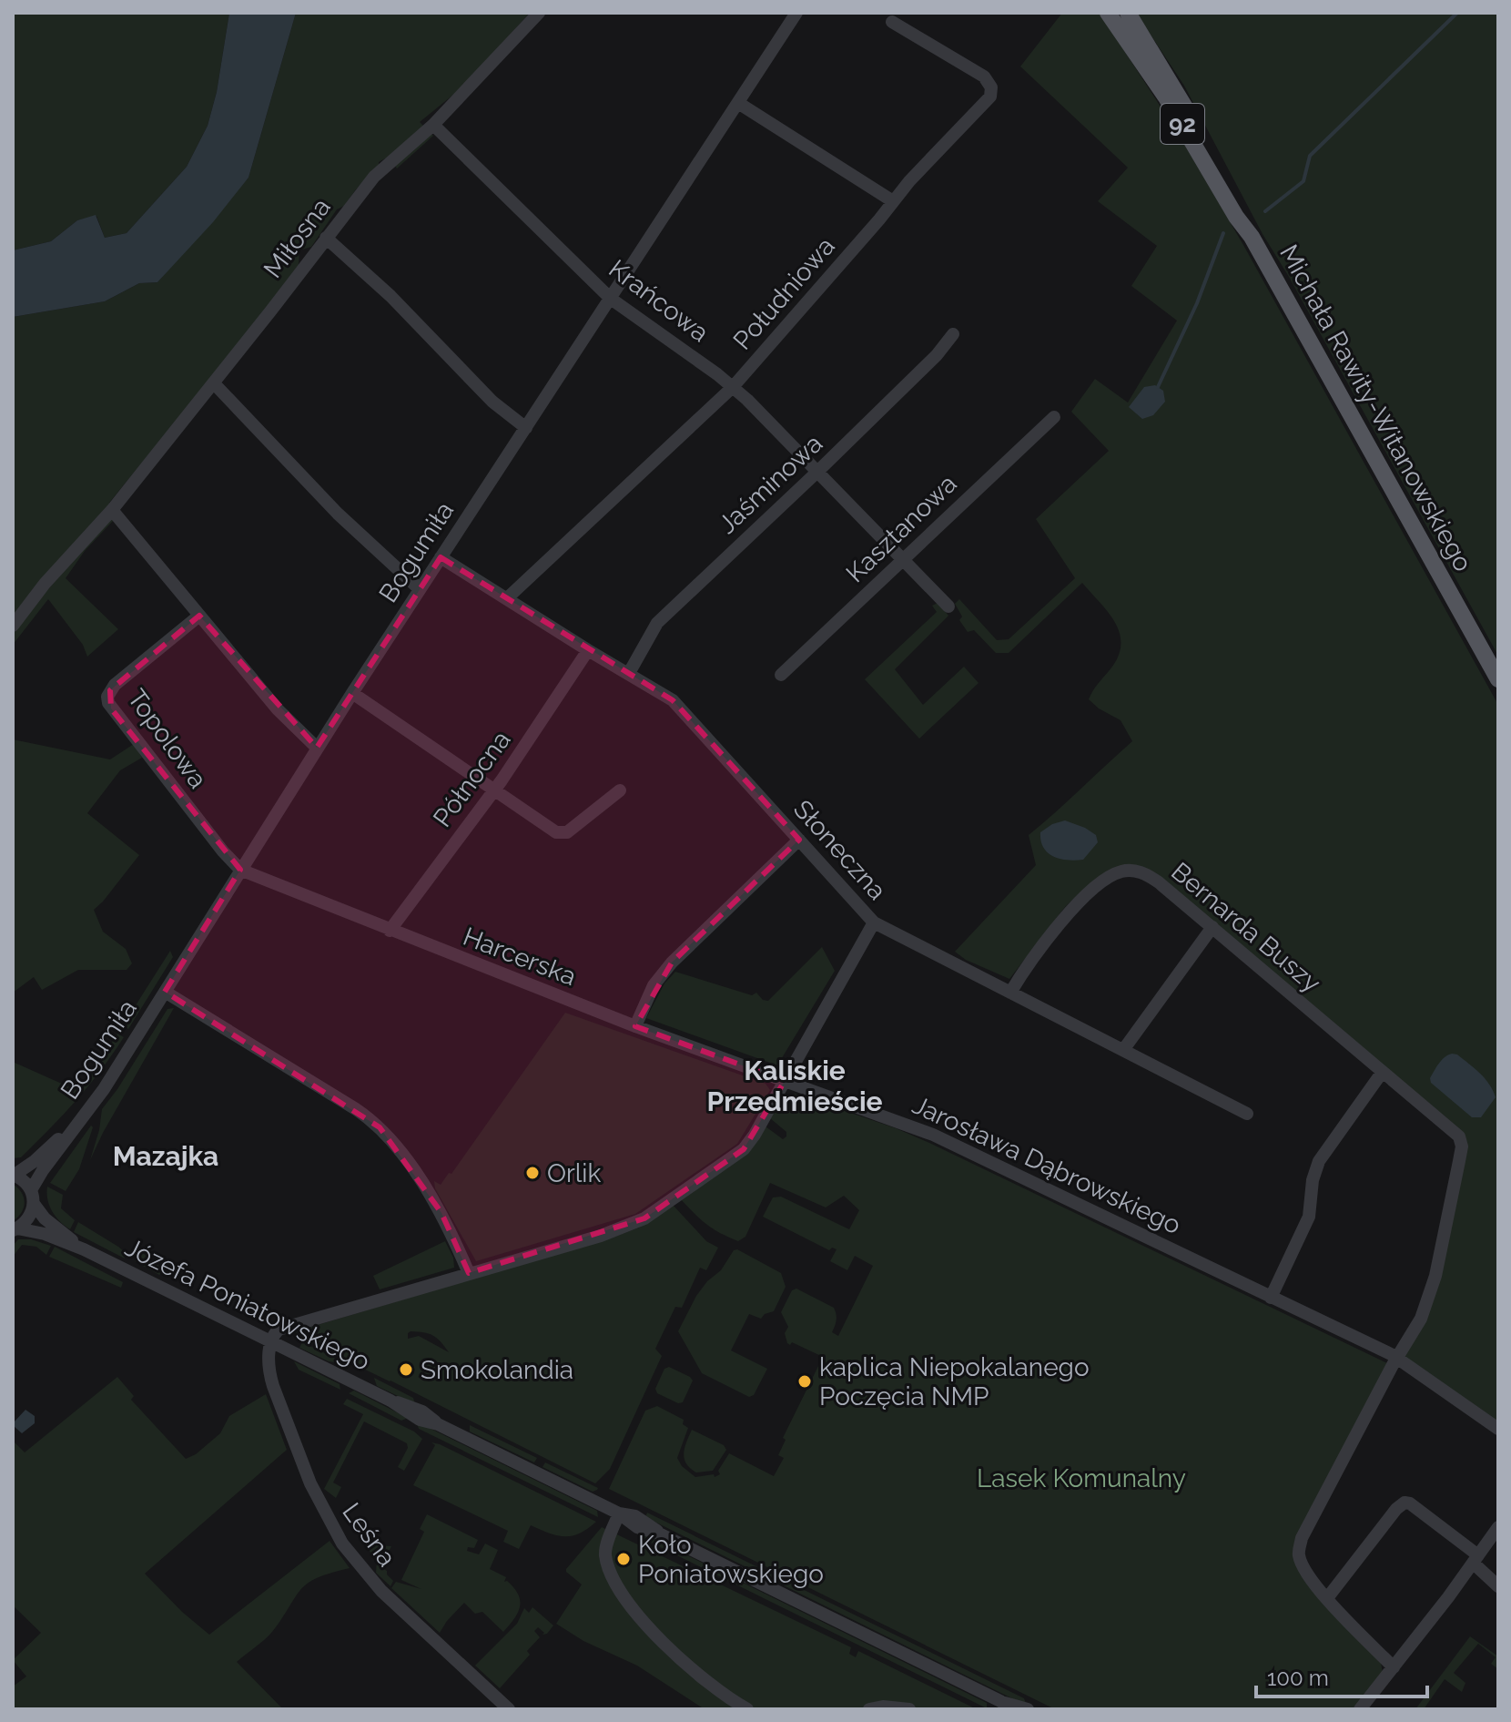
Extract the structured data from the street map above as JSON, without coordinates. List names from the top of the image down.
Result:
{
  "streets": {
    "main road": ["92", "Michała Rawity-Witanowskiego"],
    "street": [
      "Miłosna",
      "Południowa",
      "Krańcowa",
      "Jaśminowa",
      "Kasztanowa",
      "Bogumiła",
      "Topolowa",
      "Północna",
      "Słoneczna",
      "Bernarda Buszy",
      "Harcerska",
      "Jarosława Dąbrowskiego",
      "Józefa Poniatowskiego",
      "Leśna"
    ]
  },
  "crossings": [
    ["Miłosna", "Krańcowa"],
    ["Południowa", "Krańcowa"],
    ["Południowa", "Słoneczna"],
    ["Krańcowa", "Jaśminowa"],
    ["Krańcowa", "Kasztanowa"],
    ["Krańcowa", "Bogumiła"],
    ["Jaśminowa", "Słoneczna"],
    ["Bogumiła", "Topolowa"],
    ["Bogumiła", "Słoneczna"],
    ["Bogumiła", "Harcerska"],
    ["Topolowa", "Harcerska"],
    ["Północna", "Słoneczna"],
    ["Północna", "Harcerska"],
    ["Słoneczna", "Bernarda Buszy"],
    ["Bernarda Buszy", "Jarosława Dąbrowskiego"],
    ["Harcerska", "Jarosława Dąbrowskiego"],
    ["Józefa Poniatowskiego", "Leśna"]
  ],
  "districts": ["Kaliskie Przedmieście", "Mazajka"],
  "parks": ["Lasek Komunalny"],
  "places": [
    "Orlik",
    "Smokolandia",
    "kaplica Niepokalanego Poczęcia NMP",
    "Koło Poniatowskiego"
  ],
  "scale_bar": "100 m"
}
